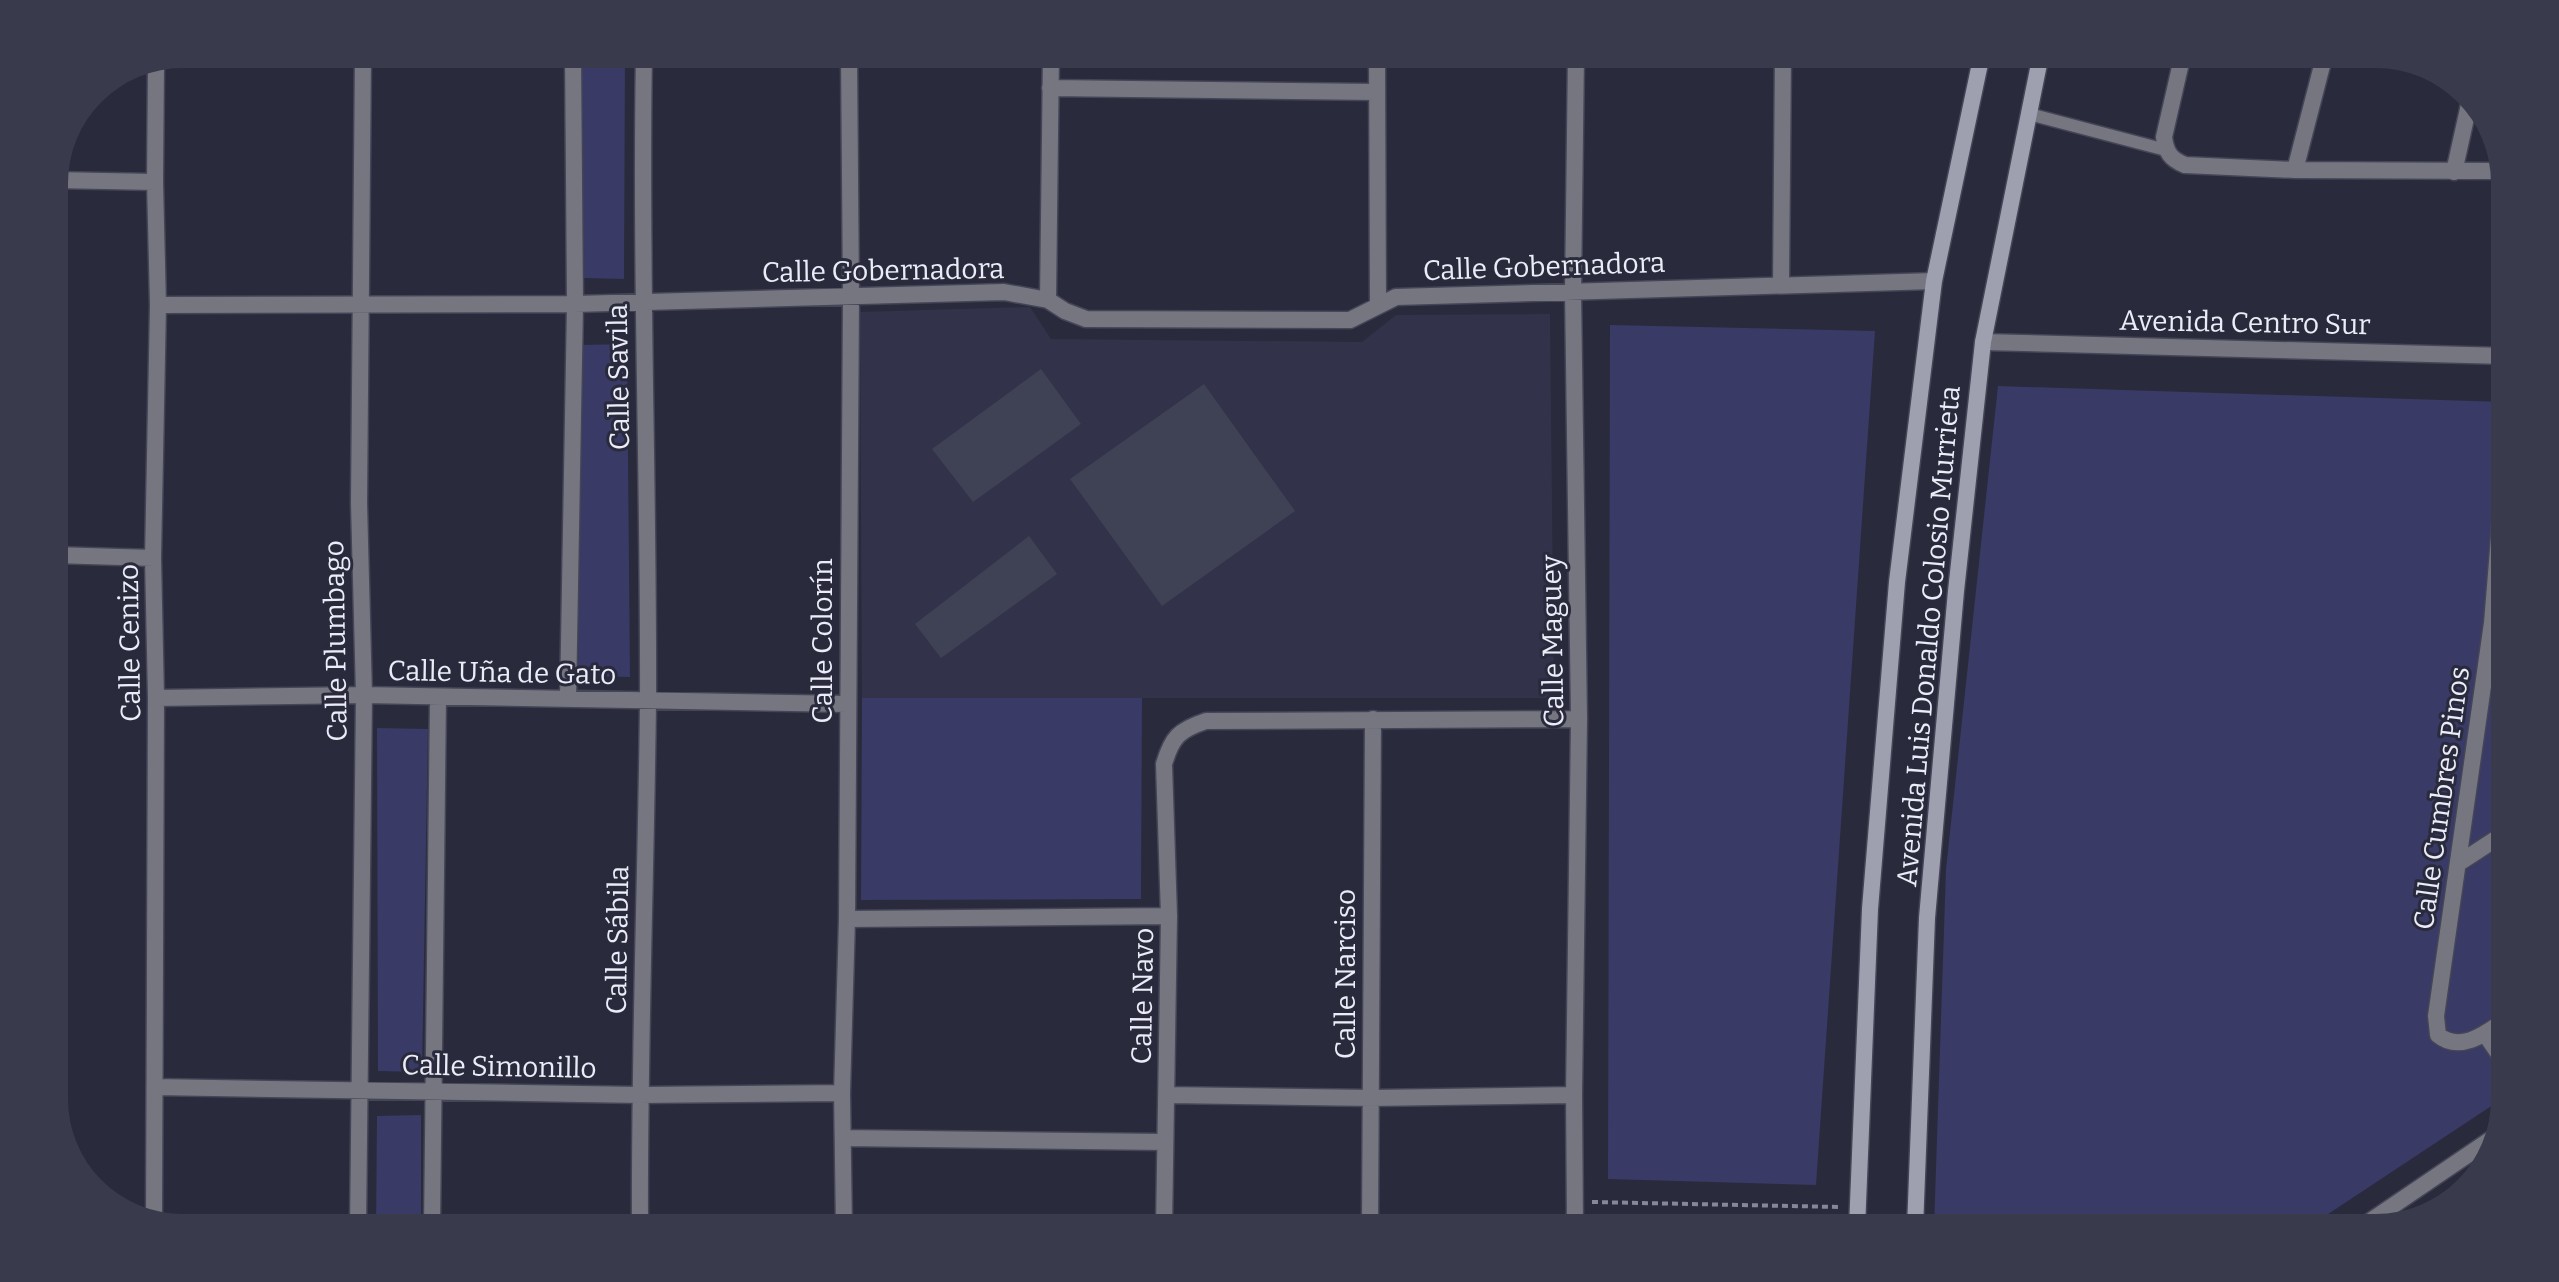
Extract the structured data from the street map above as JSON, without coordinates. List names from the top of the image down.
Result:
{
  "streets": {
    "main road": ["Avenida Luis Donaldo Colosio Murrieta"],
    "street": [
      "Calle Gobernadora",
      "Avenida Centro Sur",
      "Calle Savila",
      "Calle Plumbago",
      "Calle Colorín",
      "Calle Maguey",
      "Calle Cenizo",
      "Calle Uña de Gato",
      "Calle Cumbres Pinos",
      "Calle Sábila",
      "Calle Narciso",
      "Calle Navo",
      "Calle Simonillo"
    ]
  },
  "crossings": [
    ["Calle Gobernadora", "Calle Savila"],
    ["Calle Gobernadora", "Avenida Luis Donaldo Colosio Murrieta"],
    ["Calle Gobernadora", "Calle Plumbago"],
    ["Calle Gobernadora", "Calle Colorín"],
    ["Calle Gobernadora", "Calle Maguey"],
    ["Calle Gobernadora", "Calle Cenizo"],
    ["Avenida Centro Sur", "Avenida Luis Donaldo Colosio Murrieta"],
    ["Calle Savila", "Calle Uña de Gato"],
    ["Calle Savila", "Calle Sábila"],
    ["Calle Plumbago", "Calle Uña de Gato"],
    ["Calle Plumbago", "Calle Simonillo"],
    ["Calle Colorín", "Calle Uña de Gato"],
    ["Calle Colorín", "Calle Simonillo"],
    ["Calle Cenizo", "Calle Uña de Gato"],
    ["Calle Cenizo", "Calle Simonillo"],
    ["Calle Uña de Gato", "Calle Sábila"],
    ["Calle Sábila", "Calle Simonillo"],
    ["Calle Narciso", "Calle Navo"]
  ]
}
